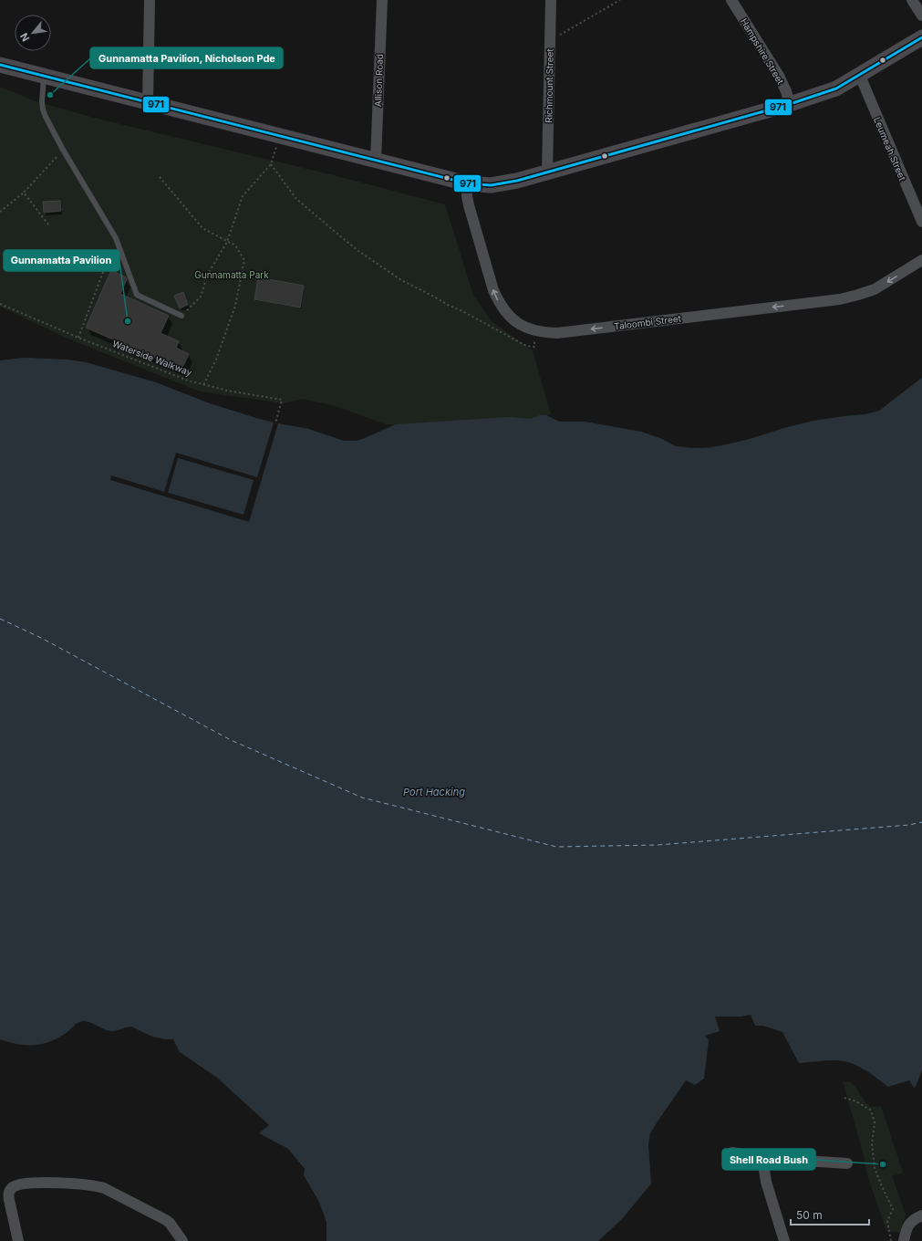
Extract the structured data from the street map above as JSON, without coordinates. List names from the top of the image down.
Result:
{
  "streets": {
    "street": [
      "Hampshire Street",
      "Allison Road",
      "Richmount Street",
      "Leumeah Street",
      "Taloombi Street"
    ],
    "path": ["Waterside Walkway"]
  },
  "one_way": ["Taloombi Street"],
  "water": ["Port Hacking"],
  "parks": ["Gunnamatta Park"],
  "places": ["Gunnamatta Pavilion, Nicholson Pde", "Gunnamatta Pavilion", "Shell Road Bush"],
  "lines": ["transit line 971"],
  "scale_bar": "50 m",
  "north": "bottom left"
}
